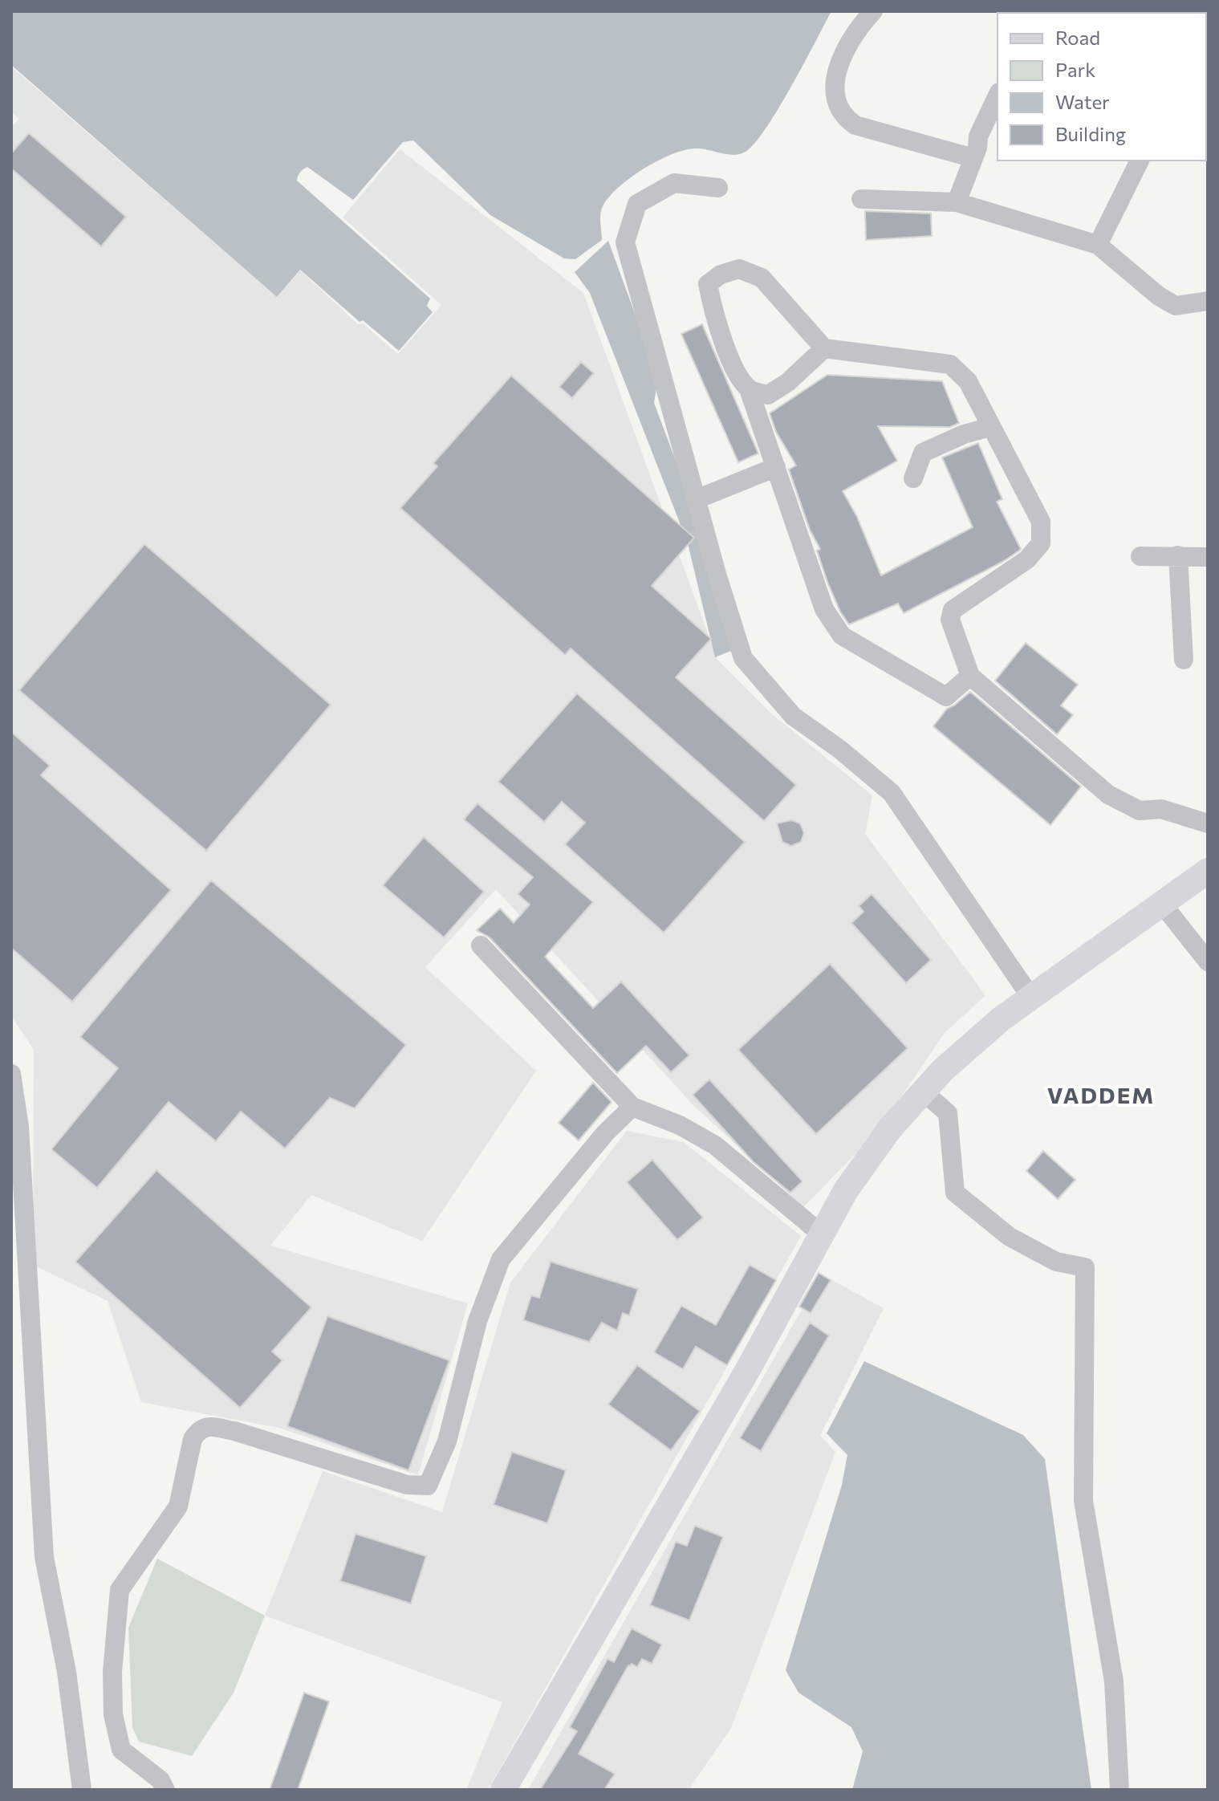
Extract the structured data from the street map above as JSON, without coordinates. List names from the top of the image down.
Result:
{
  "districts": ["VADDEM"],
  "legend": [
    "Road",
    "Park",
    "Water",
    "Building"
  ]
}
